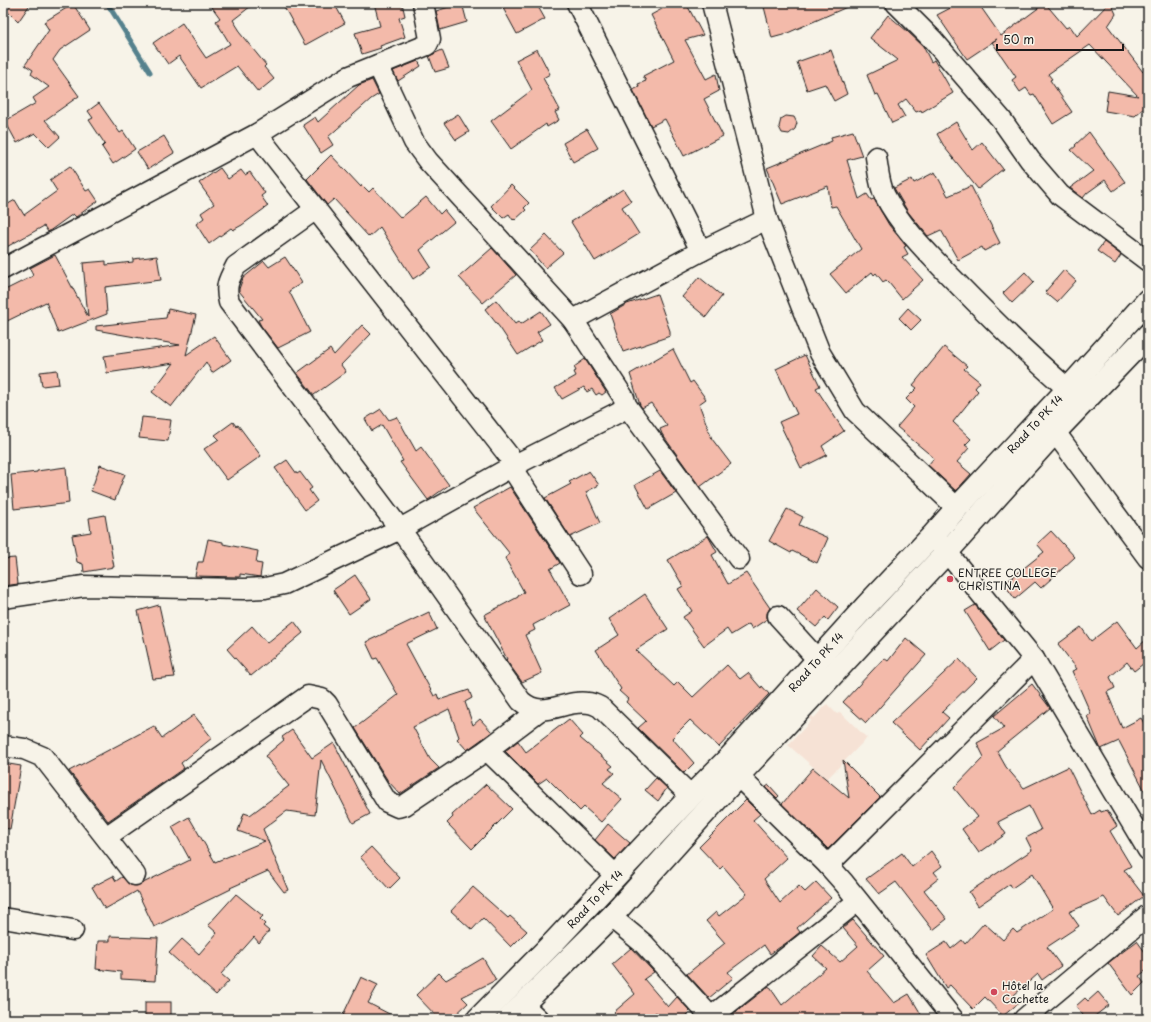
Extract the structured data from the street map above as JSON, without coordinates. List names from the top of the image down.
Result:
{
  "streets": {
    "main road": ["Road To PK 14"]
  },
  "places": ["ENTREE COLLEGE CHRISTINA", "Hôtel la Cachette"],
  "scale_bar": "50 m"
}
